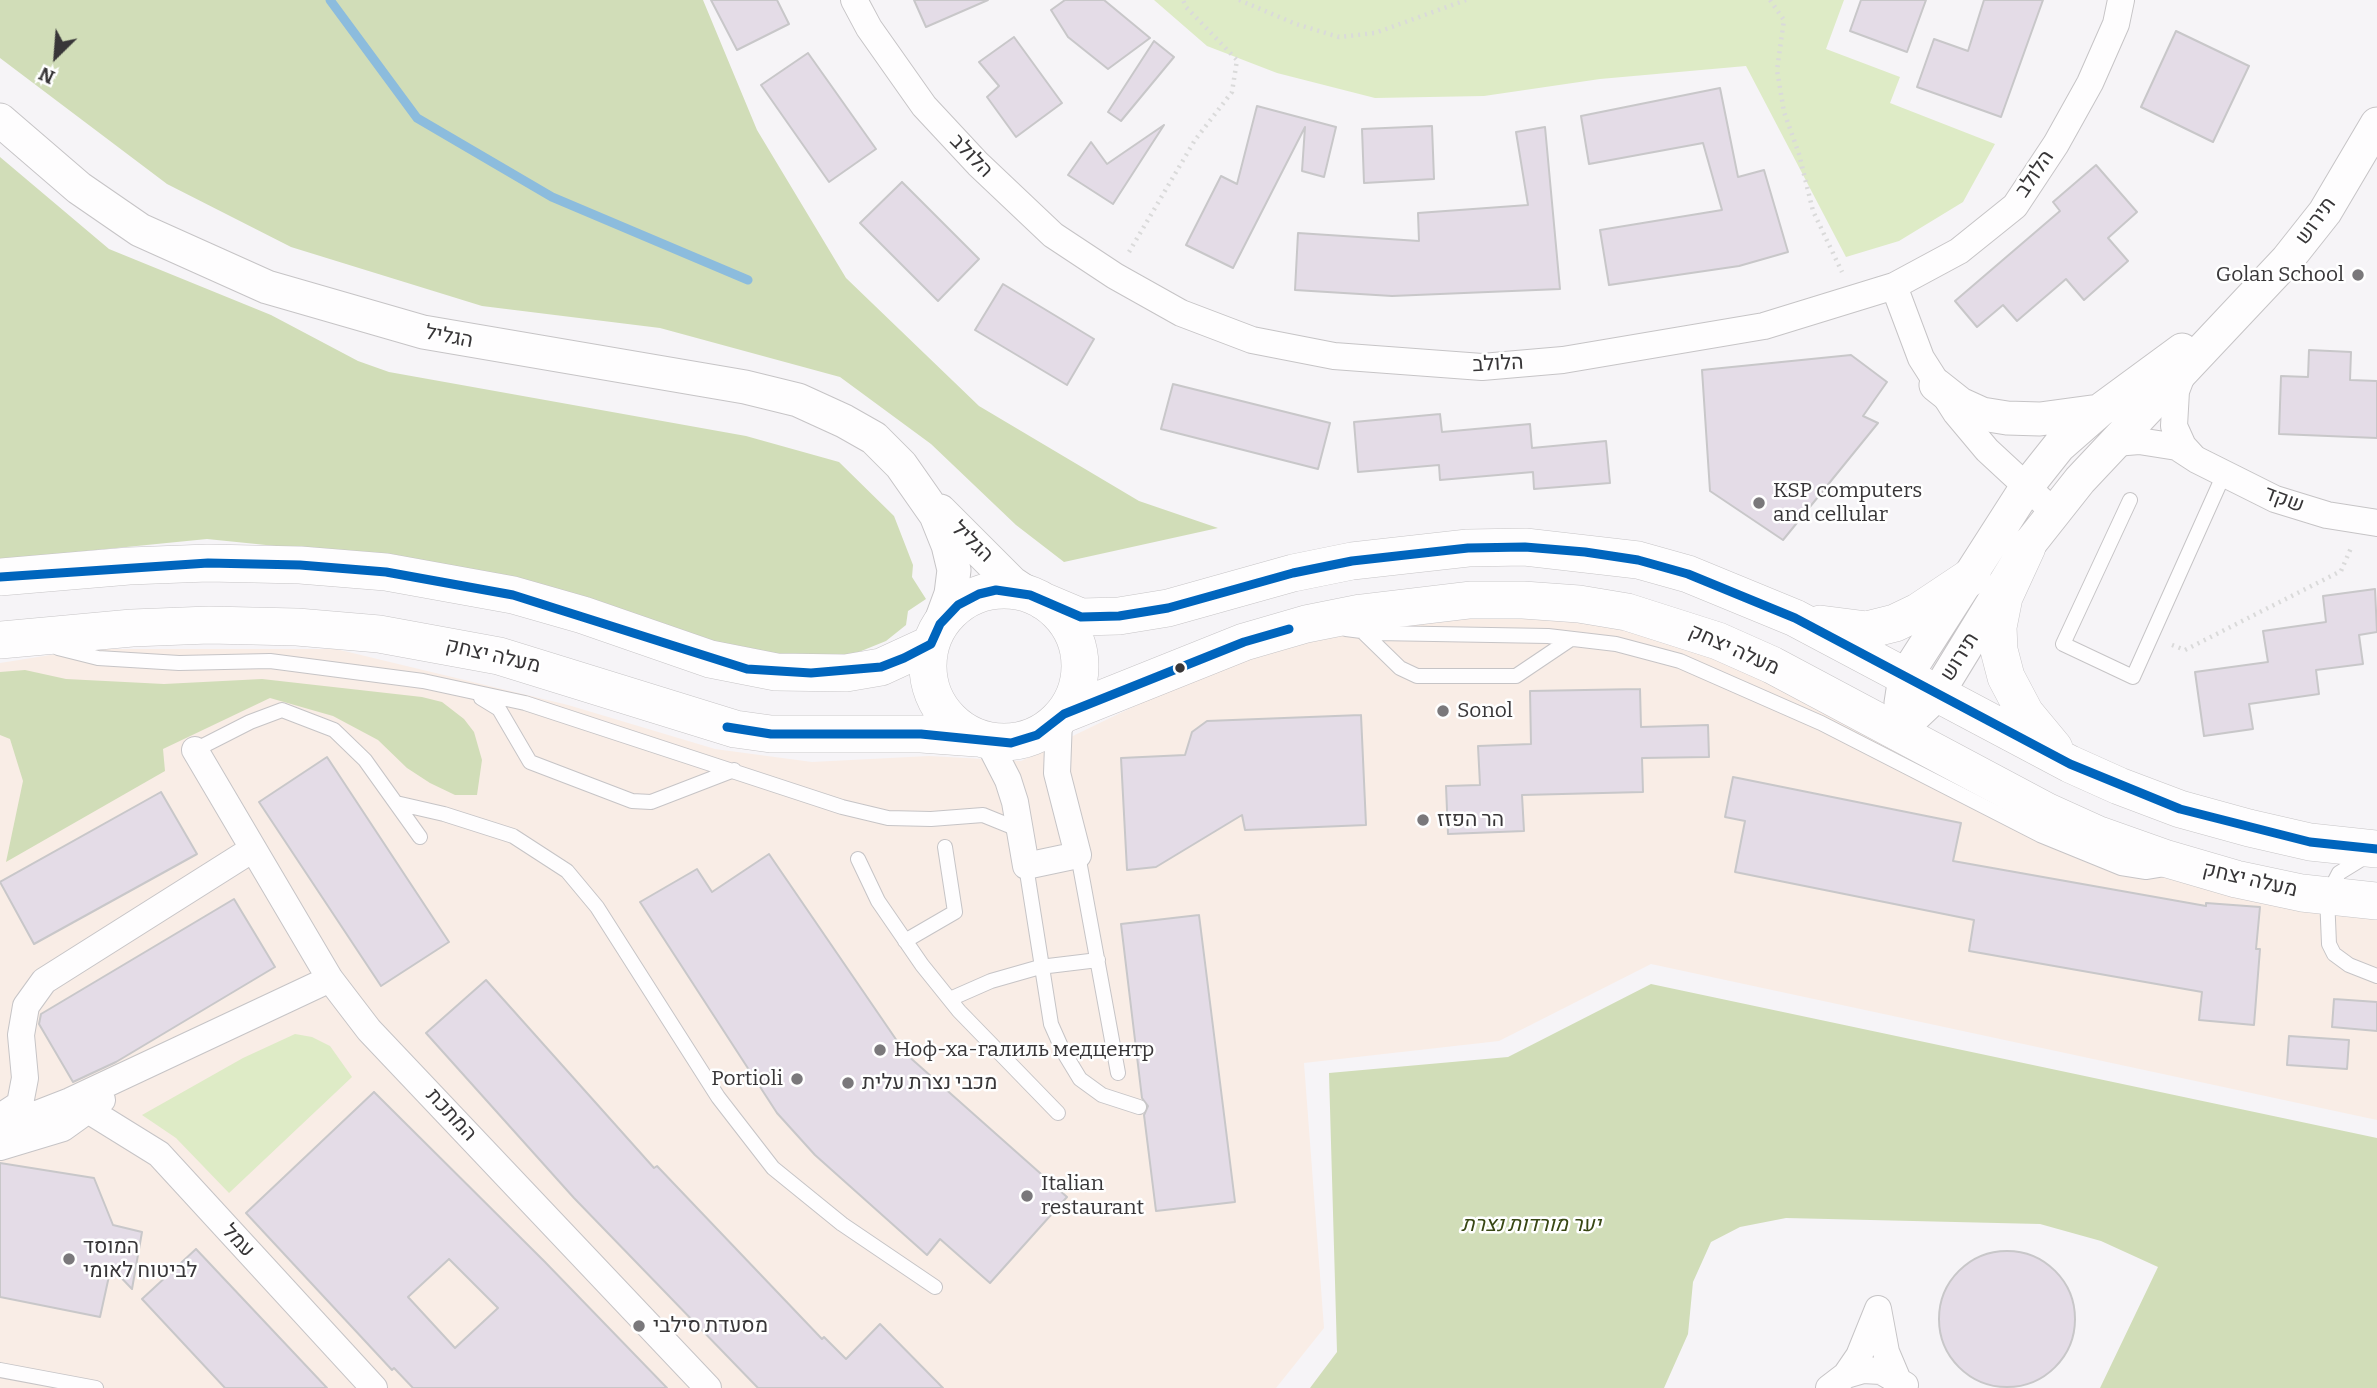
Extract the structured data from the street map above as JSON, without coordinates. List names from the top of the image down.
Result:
{
  "streets": {
    "main road": ["מעלה יצחק"],
    "street": [
      "הלולב",
      "תירוש",
      "הגליל",
      "שקד",
      "המתכת",
      "עמל"
    ]
  },
  "crossings": [
    ["תירוש", "שקד"],
    ["תירוש", "מעלה יצחק"],
    ["הגליל", "מעלה יצחק"]
  ],
  "parks": ["יער מורדות נצרת"],
  "places": [
    "Golan School",
    "KSP computers and cellular",
    "Sonol",
    "הר הפזז",
    "Ноф-ха-галиль медцентр",
    "Portioli",
    "מכבי נצרת עלית",
    "Italian restaurant",
    "המוסד לביטוח לאומי",
    "מסעדת סילבי"
  ],
  "north": "bottom left"
}
